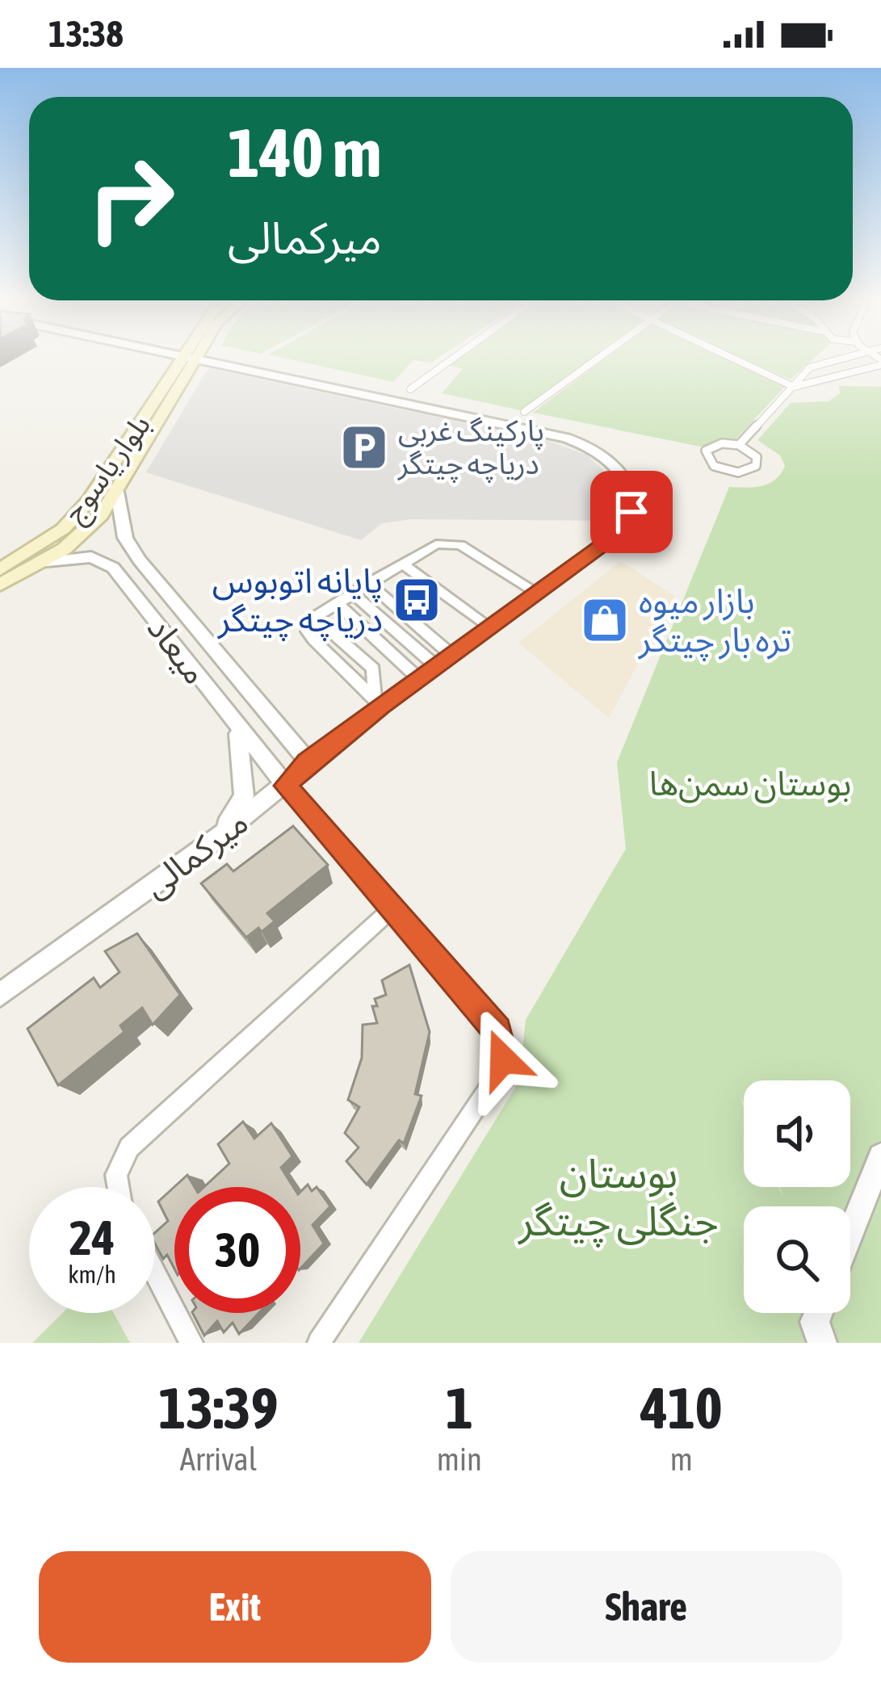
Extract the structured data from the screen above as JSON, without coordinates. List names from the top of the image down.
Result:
{
  "streets": {
    "main road": ["بلوار یاسوج"],
    "street": ["میعاد", "میرکمالی"]
  },
  "crossings": [
    ["بلوار یاسوج", "میعاد"],
    ["میعاد", "میرکمالی"]
  ],
  "parks": ["بوستان سمن‌ها", "بوستان جنگلی چیتگر"],
  "places": {
    "parking": ["پارکینگ غربی دریاچه چیتگر"],
    "bus stop": ["پایانه اتوبوس دریاچه چیتگر"],
    "shop": ["بازار میوه تره بار چیتگر"]
  },
  "page": {
    "status": "13:38",
    "turn": ["140 m", "میرکمالی"],
    "speed": "24 km/h",
    "limit": "30",
    "eta": [
      "13:39",
      "Arrival",
      "1",
      "min",
      "410",
      "m"
    ],
    "buttons": ["Exit", "Share"]
  }
}
